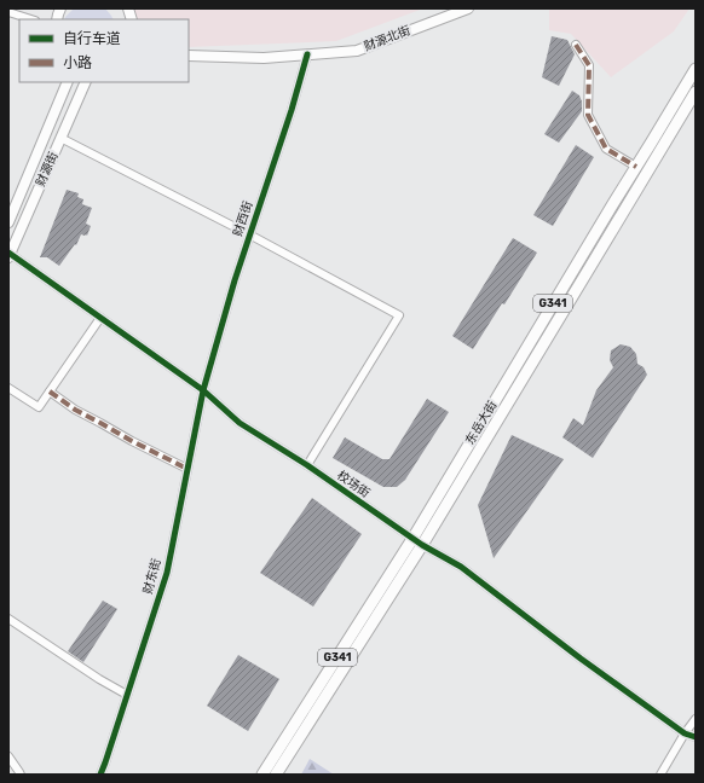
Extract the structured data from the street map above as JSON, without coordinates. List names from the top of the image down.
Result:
{
  "streets": {
    "highway": ["G341", "东岳大街"],
    "main road": ["财源北街", "财源街"],
    "street": ["财西街", "校场街", "财东街"]
  },
  "crossings": [
    ["财源北街", "财西街"],
    ["财源街", "校场街"],
    ["财西街", "校场街"],
    ["财西街", "财东街"],
    ["东岳大街", "校场街"],
    ["校场街", "财东街"]
  ],
  "legend": ["自行车道", "小路"]
}
